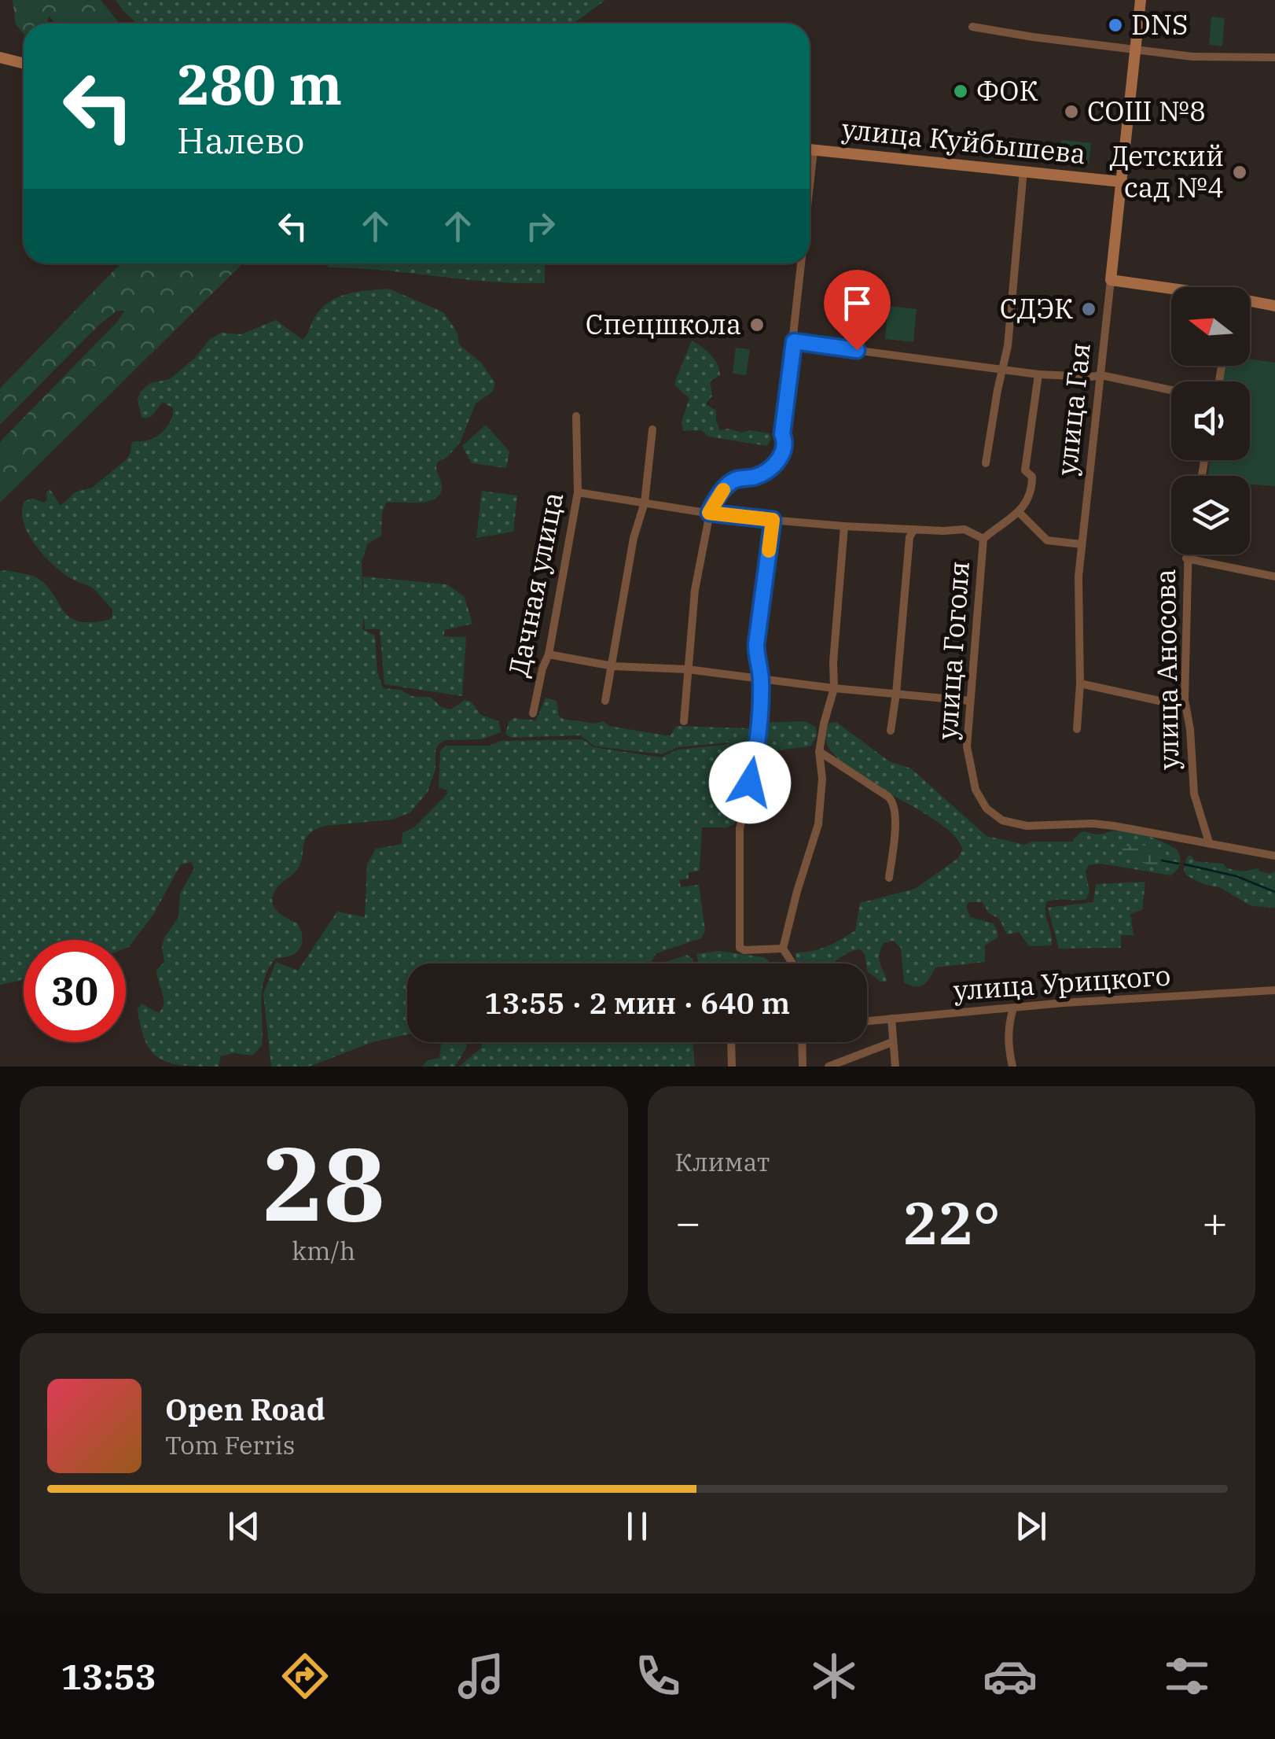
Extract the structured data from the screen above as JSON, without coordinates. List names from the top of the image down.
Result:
{
  "streets": {
    "main road": ["улица Куйбышева", "улица Гая"],
    "street": [
      "Дачная улица",
      "улица Гоголя",
      "улица Аносова",
      "улица Урицкого"
    ]
  },
  "crossings": [
    ["улица Куйбышева", "улица Гая"],
    ["улица Гоголя", "улица Аносова"]
  ],
  "places": [
    "DNS",
    "ФОК",
    "СОШ №8",
    "Детский сад №4",
    "СДЭК",
    "Спецшкола"
  ],
  "north": "left",
  "page": {
    "turn": ["280 m", "Налево"],
    "limit": "30",
    "trip": "13:55 · 2 мин · 640 m",
    "tile": [
      ["28", "km/h"],
      "Климат"
    ],
    "heat": ["−", "22°", "+"],
    "song": ["Open Road", "Tom Ferris"],
    "tabs": "13:53"
  }
}
